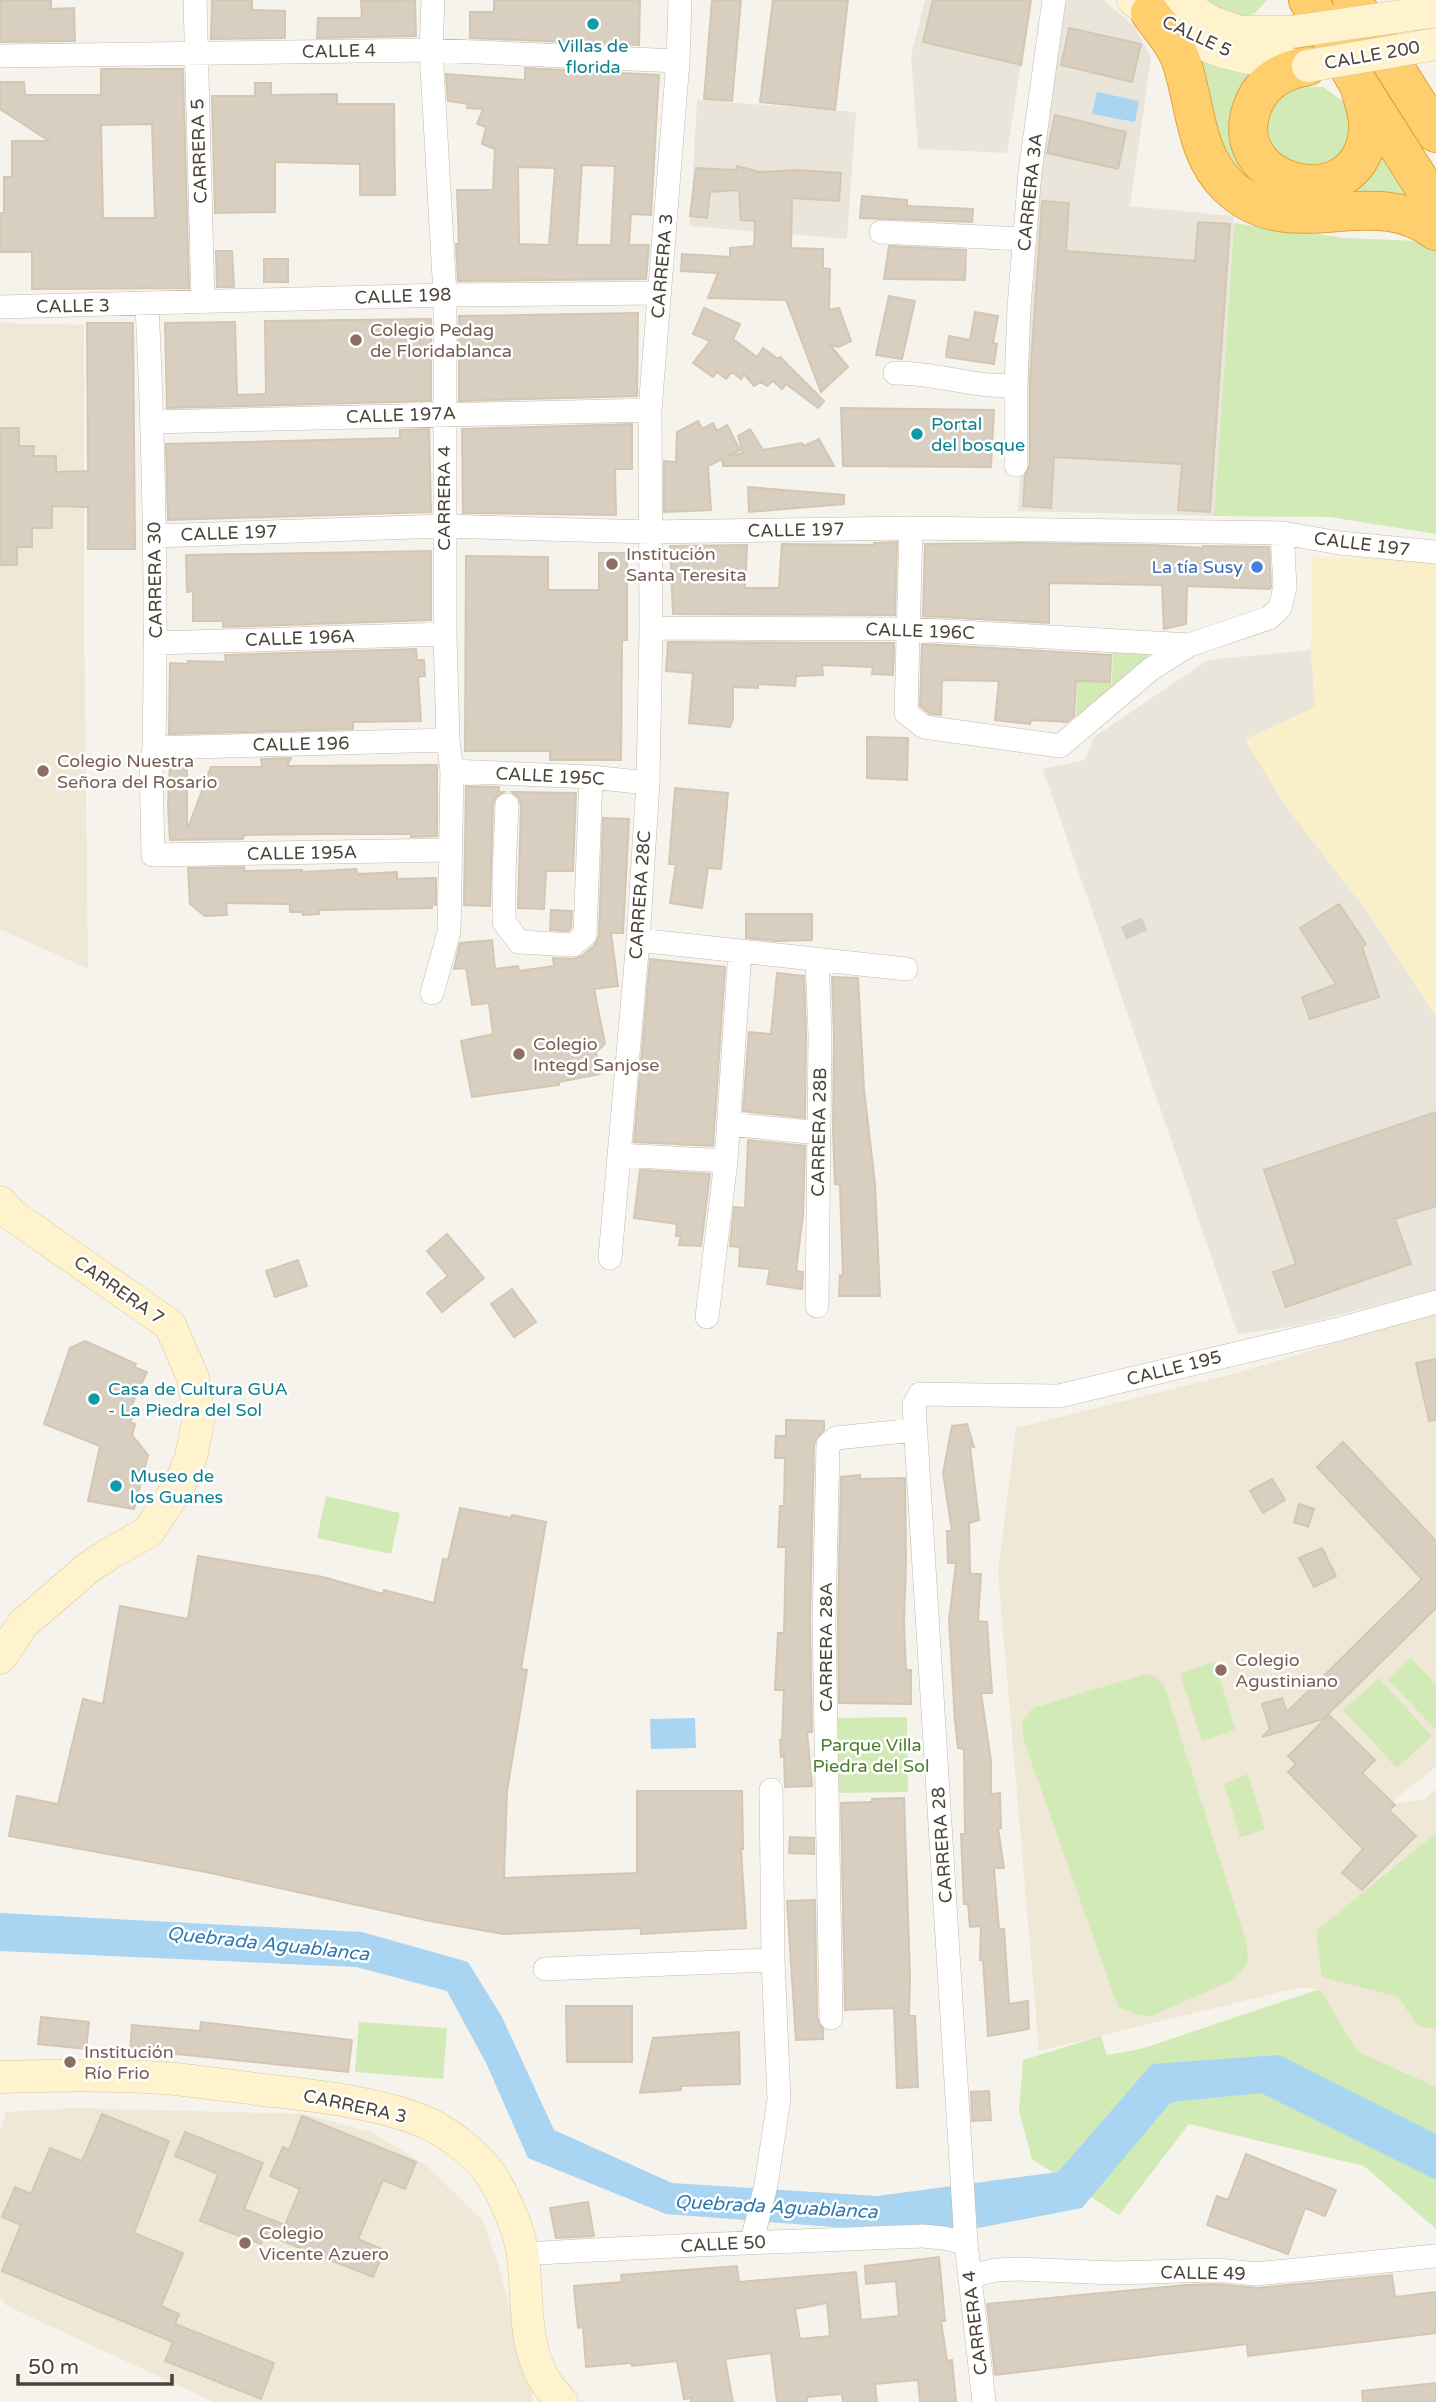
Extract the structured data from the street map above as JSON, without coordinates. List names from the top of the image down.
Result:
{
  "streets": {
    "main road": [
      "CALLE 5",
      "CALLE 200",
      "CARRERA 3",
      "CARRERA 7"
    ],
    "street": [
      "CALLE 4",
      "CARRERA 5",
      "CARRERA 3A",
      "CALLE 198",
      "CALLE 3",
      "CALLE 197A",
      "CARRERA 4",
      "CALLE 197",
      "CARRERA 30",
      "CALLE 196C",
      "CALLE 196A",
      "CALLE 196",
      "CALLE 195C",
      "CALLE 195A",
      "CARRERA 28C",
      "CARRERA 28B",
      "CALLE 195",
      "CARRERA 28A",
      "CARRERA 28",
      "CALLE 50",
      "CALLE 49"
    ]
  },
  "crossings": [
    ["CALLE 5", "CALLE 200"],
    ["CALLE 4", "CARRERA 5"],
    ["CALLE 4", "CARRERA 3"],
    ["CALLE 4", "CARRERA 4"],
    ["CARRERA 5", "CALLE 198"],
    ["CARRERA 3", "CALLE 198"],
    ["CARRERA 3", "CALLE 197A"],
    ["CARRERA 3", "CALLE 197"],
    ["CARRERA 3", "CARRERA 28C"],
    ["CARRERA 3", "CALLE 50"],
    ["CALLE 198", "CALLE 3"],
    ["CALLE 198", "CARRERA 4"],
    ["CALLE 198", "CARRERA 30"],
    ["CALLE 3", "CARRERA 30"],
    ["CALLE 197A", "CARRERA 4"],
    ["CALLE 197A", "CARRERA 30"],
    ["CARRERA 4", "CALLE 197"],
    ["CARRERA 4", "CALLE 196A"],
    ["CARRERA 4", "CALLE 196"],
    ["CARRERA 4", "CALLE 195C"],
    ["CARRERA 4", "CALLE 195A"],
    ["CARRERA 4", "CARRERA 28"],
    ["CARRERA 4", "CALLE 50"],
    ["CARRERA 4", "CALLE 49"],
    ["CALLE 197", "CARRERA 30"],
    ["CALLE 197", "CALLE 196C"],
    ["CALLE 197", "CARRERA 28C"],
    ["CARRERA 30", "CALLE 196A"],
    ["CARRERA 30", "CALLE 196"],
    ["CARRERA 30", "CALLE 195A"],
    ["CALLE 196C", "CARRERA 28C"],
    ["CALLE 195C", "CARRERA 28C"],
    ["CALLE 195", "CARRERA 28"],
    ["CARRERA 28A", "CARRERA 28"],
    ["CARRERA 28", "CALLE 50"]
  ],
  "water": ["Quebrada Aguablanca"],
  "parks": ["Parque Villa Piedra del Sol"],
  "places": [
    "Villas de florida",
    "Colegio Pedag de Floridablanca",
    "Portal del bosque",
    "Institución Santa Teresita",
    "La tía Susy",
    "Colegio Nuestra Señora del Rosario",
    "Colegio Integd Sanjose",
    "Casa de Cultura GUA - La Piedra del Sol",
    "Museo de los Guanes",
    "Colegio Agustiniano",
    "Institución Río Frio",
    "Colegio Vicente Azuero"
  ],
  "scale_bar": "50 m"
}
